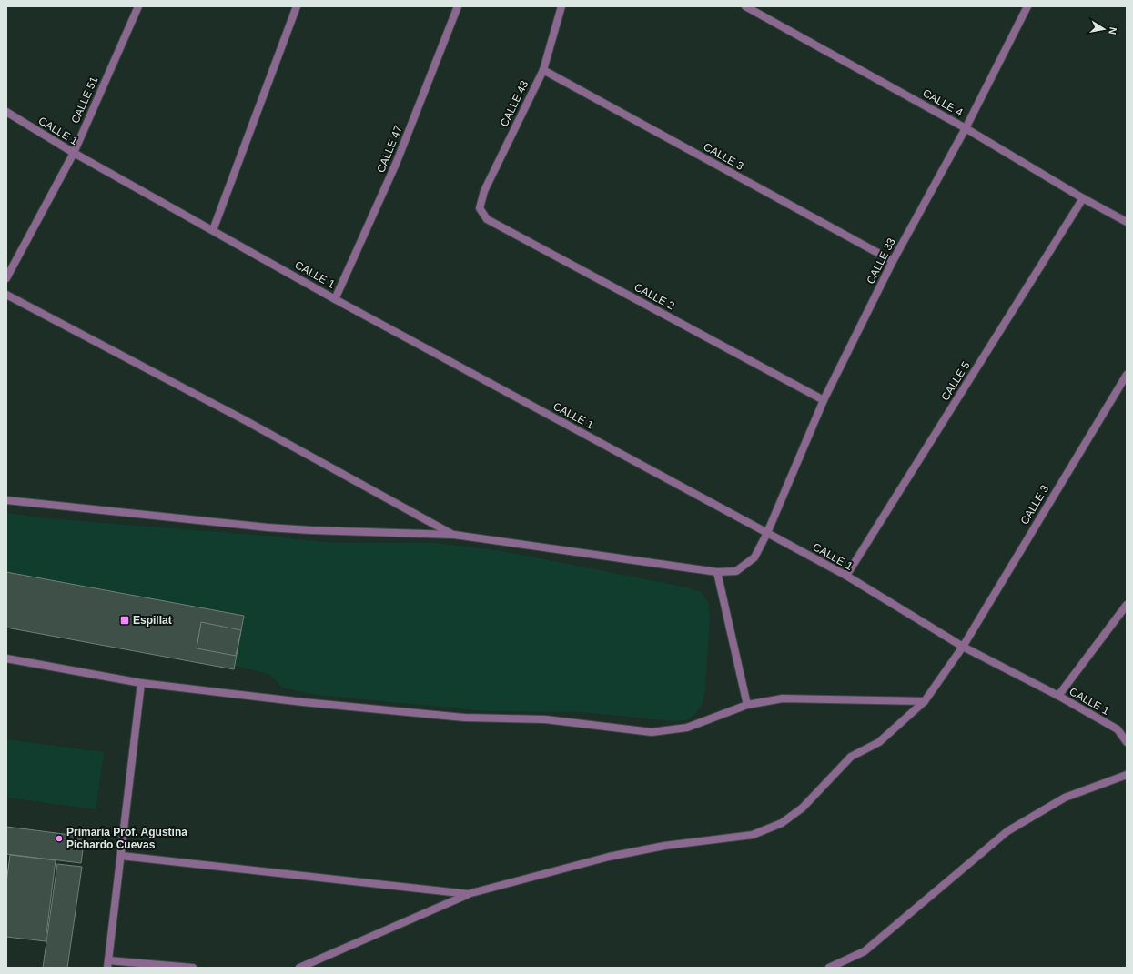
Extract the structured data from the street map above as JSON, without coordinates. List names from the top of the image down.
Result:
{
  "streets": {
    "street": [
      "CALLE 51",
      "CALLE 4",
      "CALLE 43",
      "CALLE 1",
      "CALLE 47",
      "CALLE 3",
      "CALLE 33",
      "CALLE 2",
      "CALLE 5"
    ]
  },
  "crossings": [
    ["CALLE 51", "CALLE 1"],
    ["CALLE 4", "CALLE 33"],
    ["CALLE 4", "CALLE 5"],
    ["CALLE 43", "CALLE 3"],
    ["CALLE 43", "CALLE 2"],
    ["CALLE 1", "CALLE 47"],
    ["CALLE 1", "CALLE 3"],
    ["CALLE 1", "CALLE 33"],
    ["CALLE 1", "CALLE 5"],
    ["CALLE 3", "CALLE 33"],
    ["CALLE 33", "CALLE 2"]
  ],
  "places": {
    "transit": ["Espillat"],
    "other": ["Primaria Prof. Agustina Pichardo Cuevas"]
  },
  "north": "right"
}
